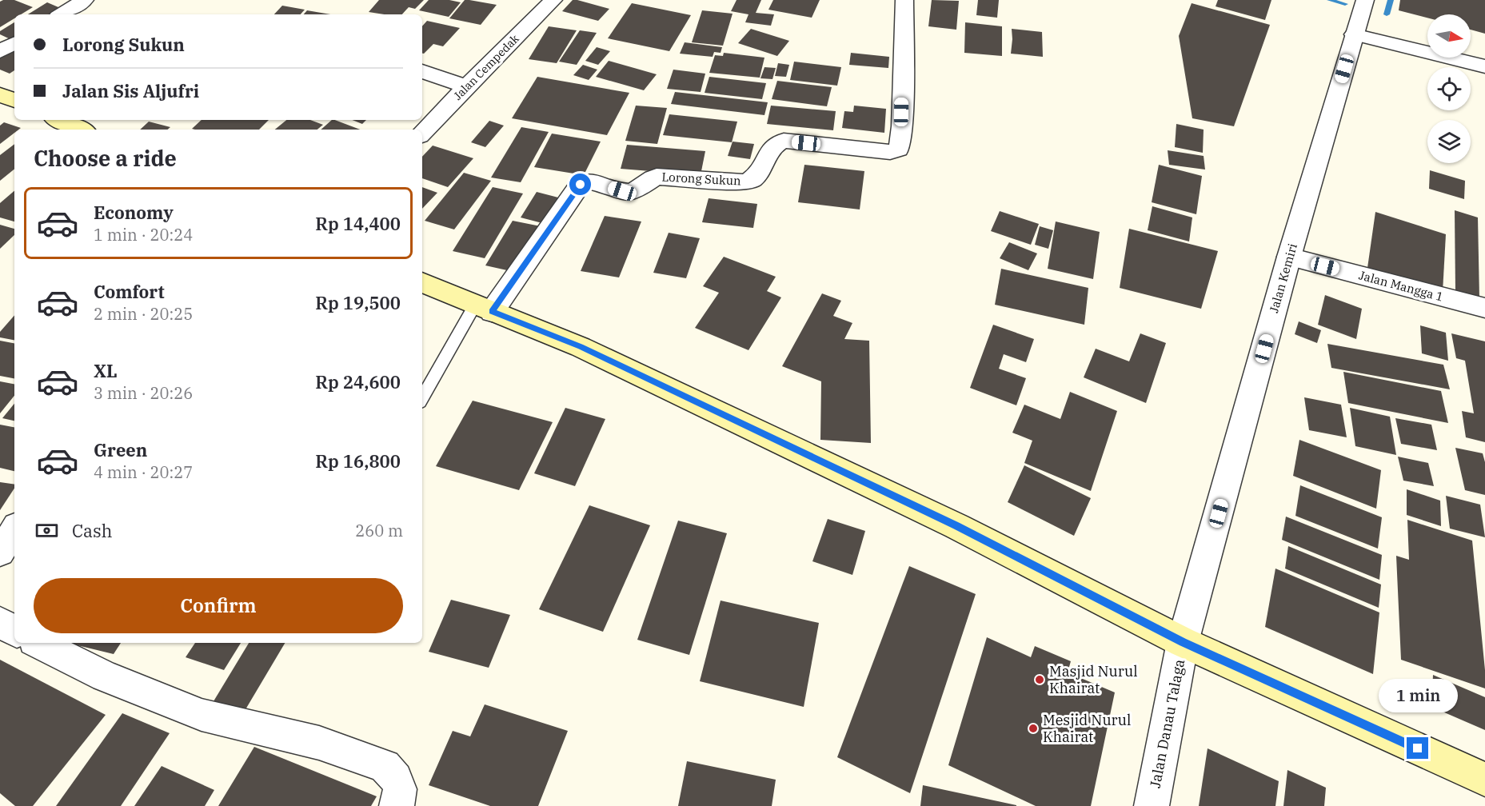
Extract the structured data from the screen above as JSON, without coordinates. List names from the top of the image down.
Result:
{
  "streets": {
    "street": [
      "Jalan Cempedak",
      "Lorong Sukun",
      "Jalan Kemiri",
      "Jalan Mangga 1",
      "Jalan Danau Talaga"
    ]
  },
  "crossings": [
    ["Jalan Kemiri", "Jalan Mangga 1"],
    ["Jalan Kemiri", "Jalan Danau Talaga"]
  ],
  "places": ["Masjid Nurul Khairat", "Mesjid Nurul Khairat"],
  "north": "right",
  "page": {
    "banner": ["Lorong Sukun", "Jalan Sis Aljufri"],
    "heading": "Choose a ride",
    "list": [
      {
        "name": "Economy",
        "note": "1 min · 20:24",
        "value": "Rp 14,400"
      },
      {
        "name": "Comfort",
        "note": "2 min · 20:25",
        "value": "Rp 19,500"
      },
      {
        "name": "XL",
        "note": "3 min · 20:26",
        "value": "Rp 24,600"
      },
      {
        "name": "Green",
        "note": "4 min · 20:27",
        "value": "Rp 16,800"
      }
    ],
    "pay": ["Cash", "260 m"],
    "buttons": "Confirm",
    "bubble": "1 min"
  }
}
